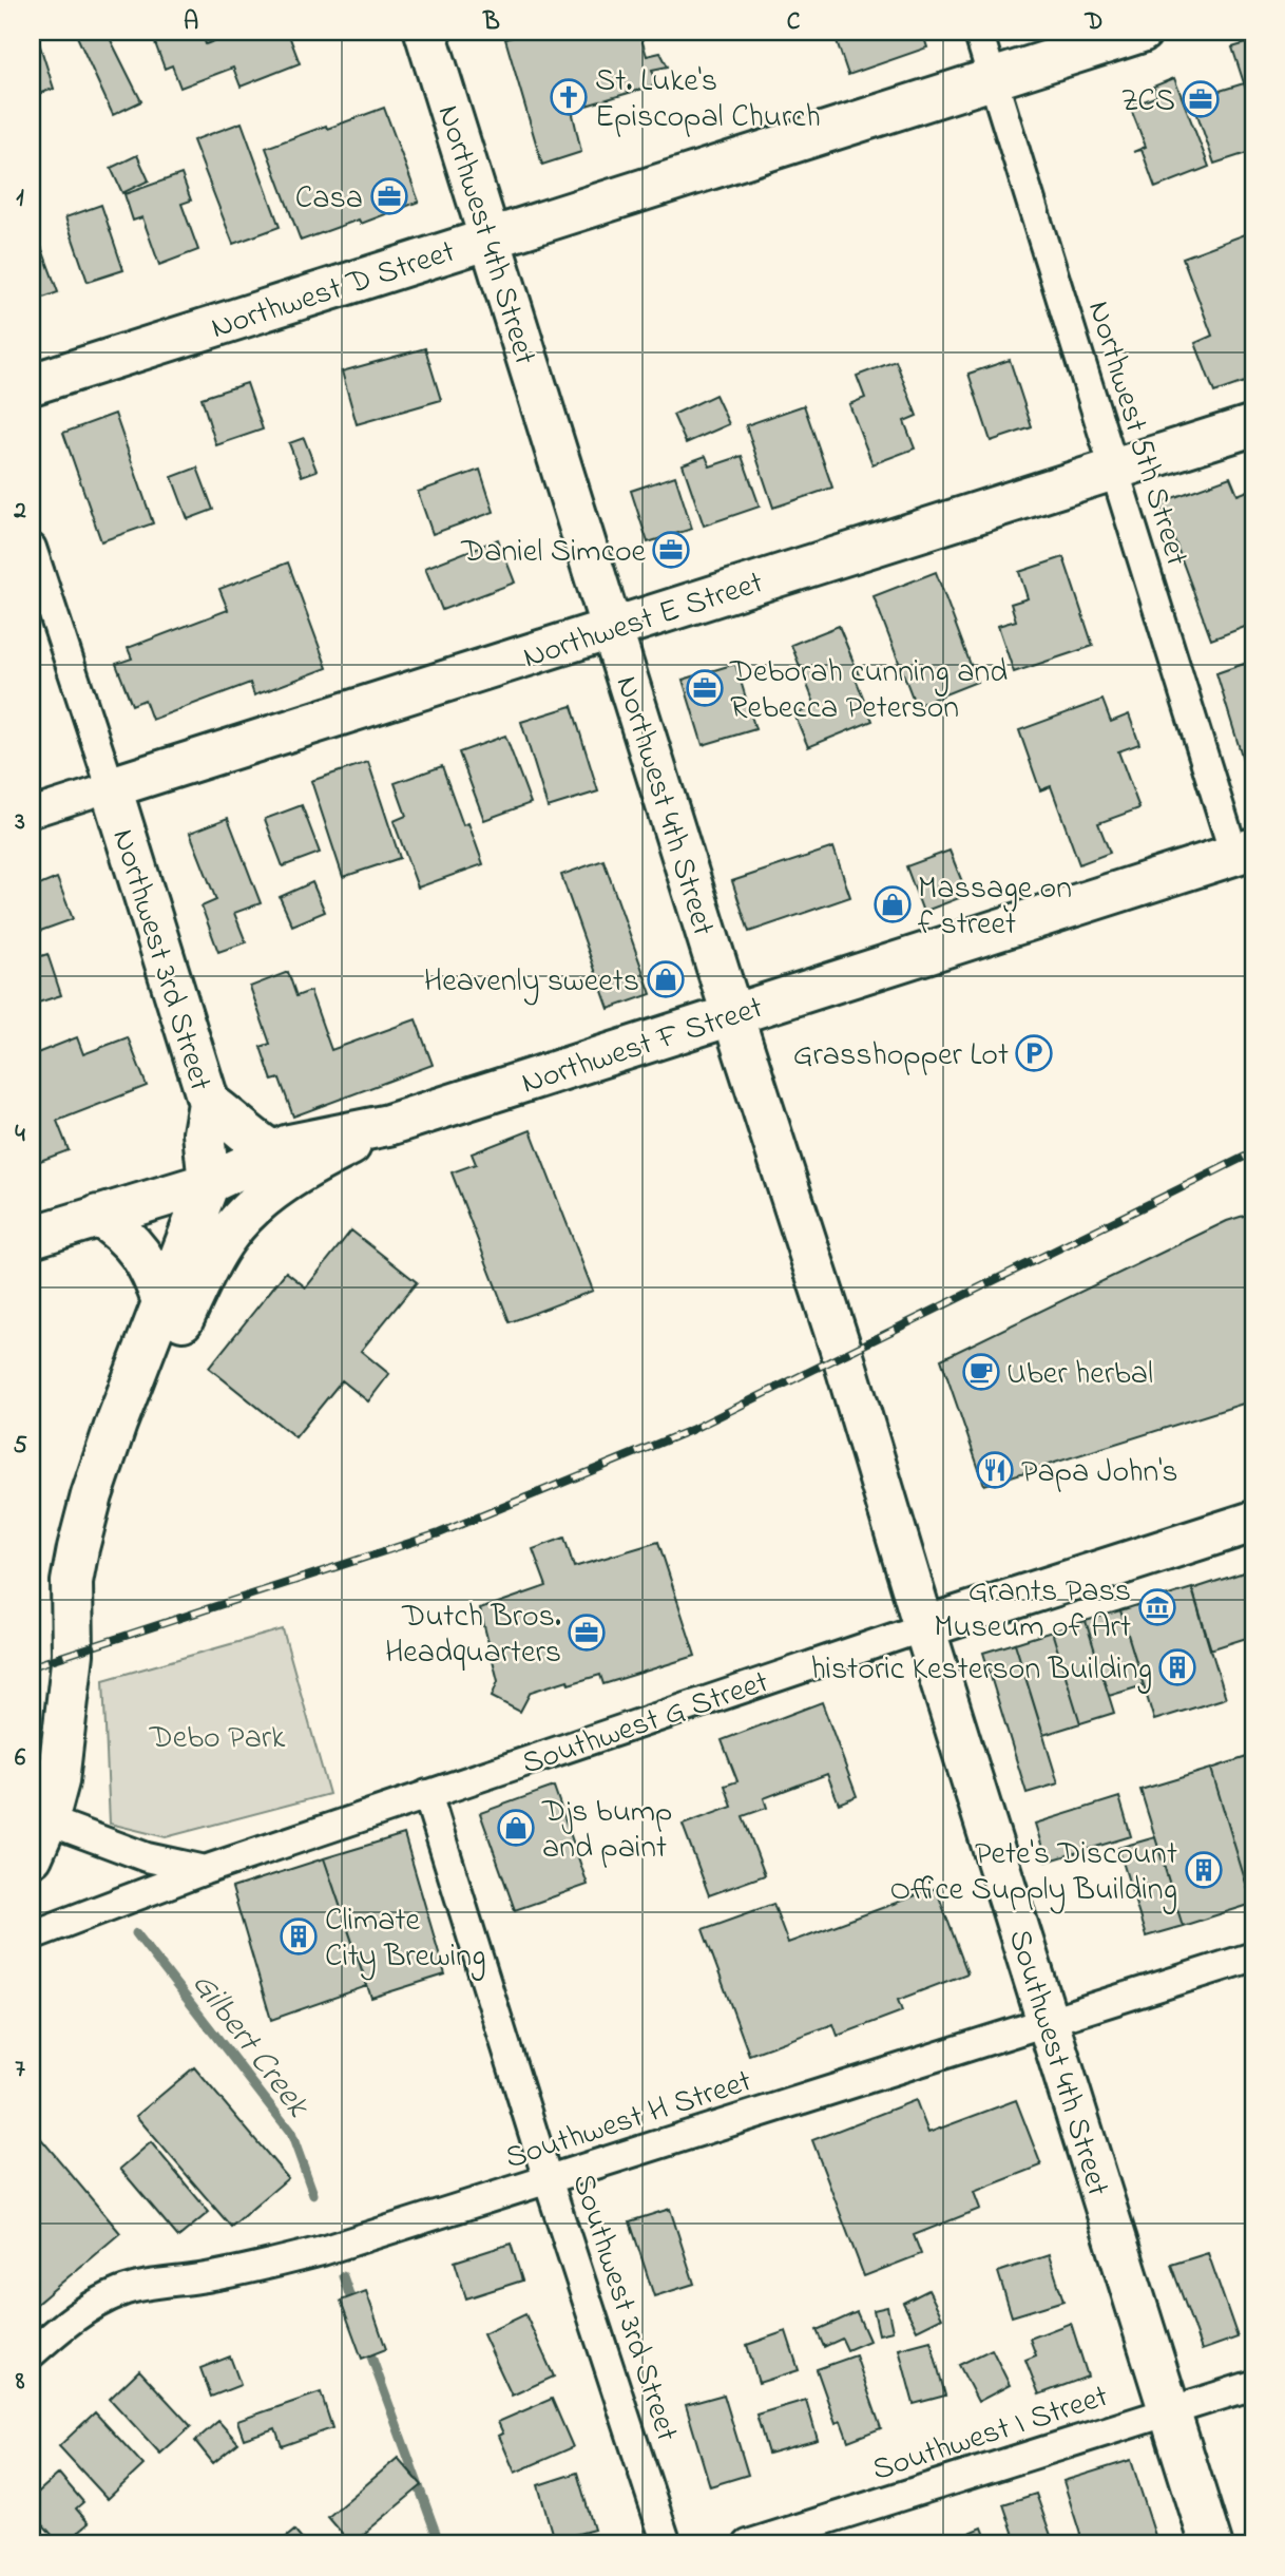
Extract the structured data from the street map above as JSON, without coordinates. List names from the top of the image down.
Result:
{
  "streets": {
    "main road": [
      "Northwest 4th Street",
      "Northwest D Street",
      "Northwest E Street",
      "Northwest 3rd Street",
      "Northwest F Street",
      "Southwest G Street",
      "Southwest 4th Street"
    ],
    "street": [
      "Northwest 5th Street",
      "Southwest H Street",
      "Southwest 3rd Street",
      "Southwest I Street"
    ]
  },
  "crossings": [
    ["Northwest 4th Street", "Northwest D Street"],
    ["Northwest 4th Street", "Northwest E Street"],
    ["Northwest 4th Street", "Northwest F Street"],
    ["Northwest 4th Street", "Southwest 4th Street"],
    ["Northwest D Street", "Northwest 5th Street"],
    ["Northwest 5th Street", "Northwest E Street"],
    ["Northwest 5th Street", "Northwest F Street"],
    ["Northwest E Street", "Northwest 3rd Street"],
    ["Northwest 3rd Street", "Northwest F Street"],
    ["Southwest G Street", "Southwest 4th Street"],
    ["Southwest G Street", "Southwest 3rd Street"],
    ["Southwest 4th Street", "Southwest H Street"],
    ["Southwest 4th Street", "Southwest I Street"],
    ["Southwest H Street", "Southwest 3rd Street"]
  ],
  "water": ["Gilbert Creek"],
  "parks": ["Debo Park"],
  "places": {
    "church": ["St. Luke's Episcopal Church"],
    "office": [
      "ZCS",
      "Casa",
      "Daniel Simcoe",
      "Deborah cunning and Rebecca Peterson",
      "Dutch Bros. Headquarters"
    ],
    "shop": ["Massage on f street", "Heavenly sweets", "Djs bump and paint"],
    "parking": ["Grasshopper Lot"],
    "cafe": ["Uber herbal"],
    "restaurant": ["Papa John's"],
    "museum": ["Grants Pass Museum of Art"],
    "building": ["historic Kesterson Building", "Pete's Discount Office Supply Building", "Climate City Brewing"]
  },
  "grid": {
    "columns": [
      "A",
      "B",
      "C",
      "D"
    ],
    "rows": [
      "1",
      "2",
      "3",
      "4",
      "5",
      "6",
      "7",
      "8"
    ]
  }
}
